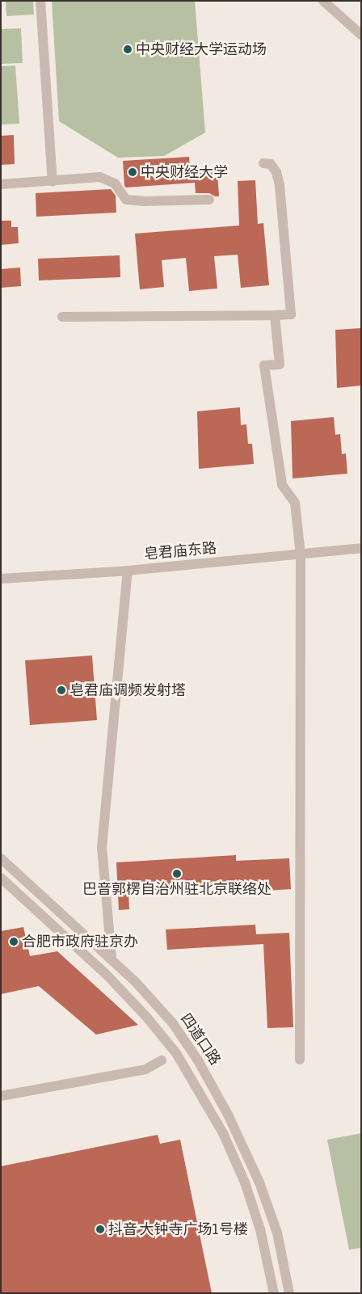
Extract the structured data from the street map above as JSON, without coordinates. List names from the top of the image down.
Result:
{
  "streets": {
    "street": ["皂君庙东路", "四道口路"]
  },
  "places": [
    "中央财经大学运动场",
    "中央财经大学",
    "皂君庙调频发射塔",
    "巴音郭楞自治州驻北京联络处",
    "合肥市政府驻京办",
    "抖音 大钟寺广场1号楼"
  ]
}
